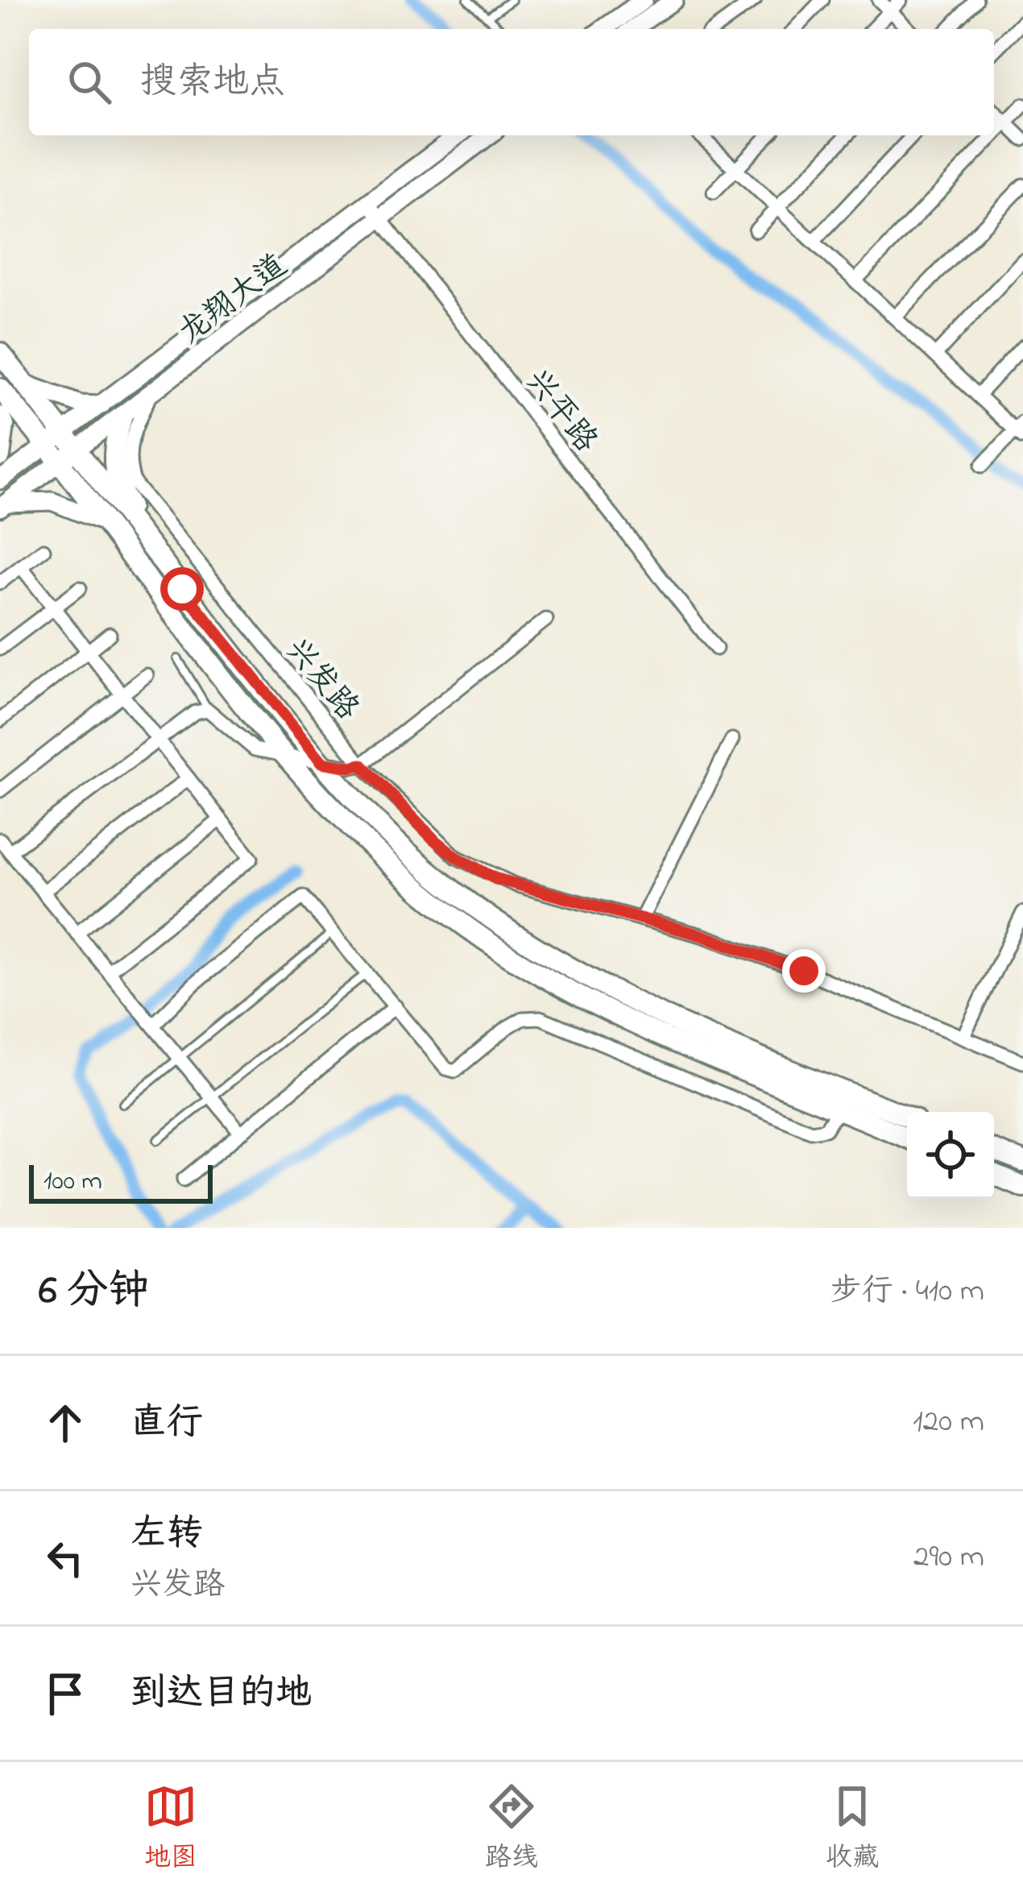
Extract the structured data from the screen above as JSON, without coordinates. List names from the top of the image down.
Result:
{
  "streets": {
    "main road": ["龙翔大道"],
    "street": ["兴平路", "兴发路"]
  },
  "crossings": [
    ["龙翔大道", "兴平路"],
    ["龙翔大道", "兴发路"]
  ],
  "scale_bar": "100 m",
  "page": {
    "search": "搜索地点",
    "scale": "100 m",
    "heading": ["6 分钟", "步行 · 410 m"],
    "list": [
      ["直行", "120 m"],
      ["左转", "兴发路", "290 m"],
      "到达目的地"
    ],
    "nav": ["地图", "路线", "收藏"]
  }
}
